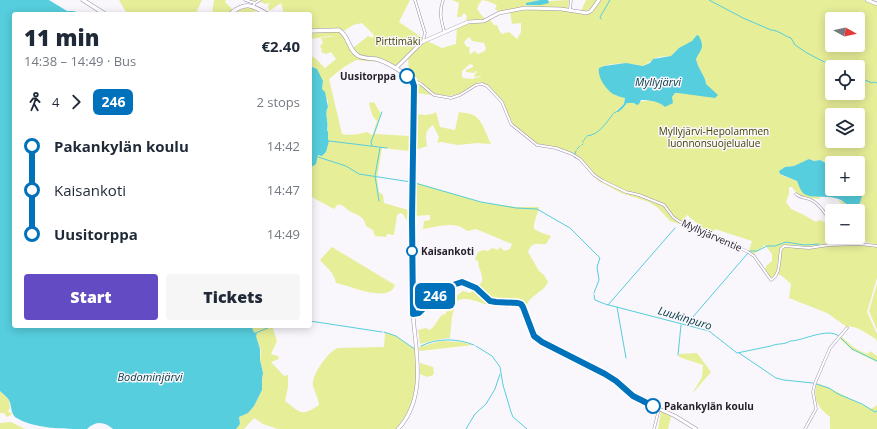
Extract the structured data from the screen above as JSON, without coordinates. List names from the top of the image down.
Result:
{
  "streets": {
    "street": ["Myllyjärventie"]
  },
  "water": ["Myllyjärvi", "Luukinpuro", "Bodominjärvi"],
  "parks": ["Pirttimäki", "Myllyjärvi-Hepolammen luonnonsuojelualue"],
  "places": ["Uusitorppa", "Kaisankoti", "Pakankylän koulu"],
  "lines": ["bus line 246"],
  "north": "right",
  "page": {
    "on_map": "246",
    "map_buttons": ["+", "−"],
    "heading": ["11 min", "14:38 – 14:49 · Bus", "€2.40"],
    "legs": ["4", "246", "2 stops"],
    "list": [
      {
        "name": "Pakankylän koulu",
        "value": "14:42"
      },
      {
        "name": "Kaisankoti",
        "value": "14:47"
      },
      {
        "name": "Uusitorppa",
        "value": "14:49"
      }
    ],
    "buttons": ["Start", "Tickets"]
  }
}
